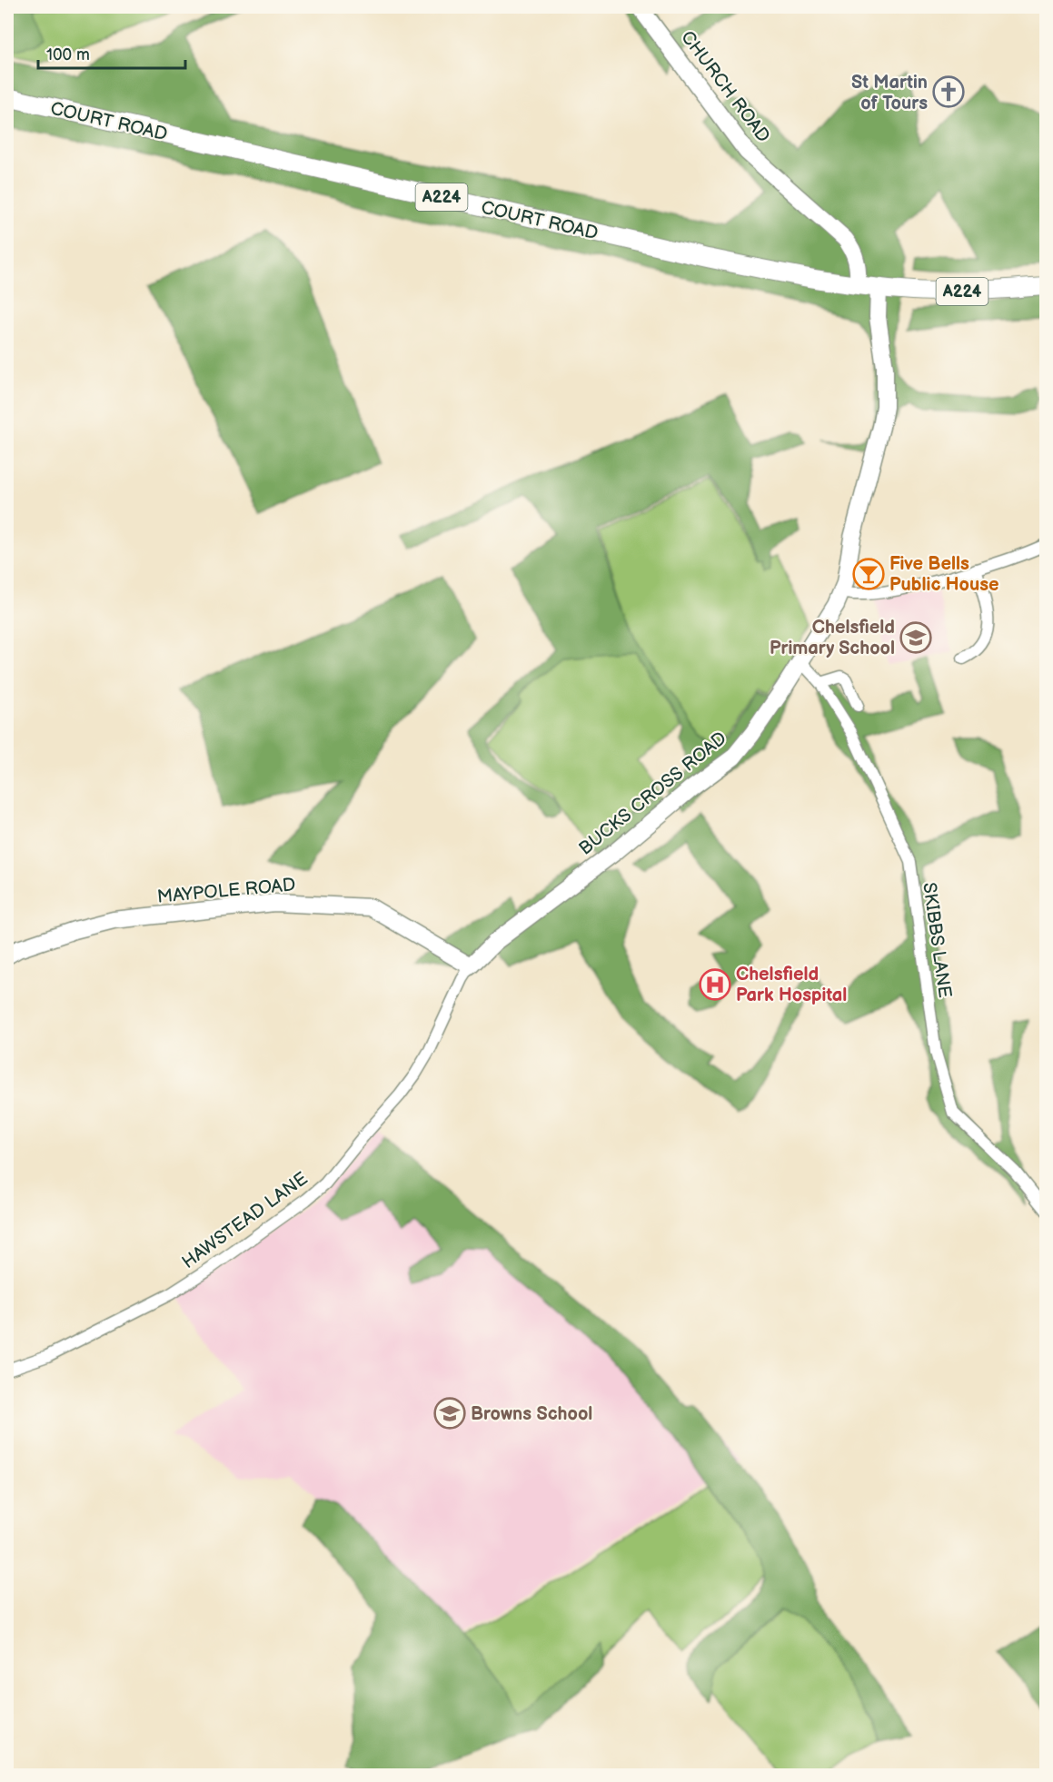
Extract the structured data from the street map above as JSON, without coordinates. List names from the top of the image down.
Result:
{
  "streets": {
    "main road": ["COURT ROAD", "A224"],
    "street": [
      "CHURCH ROAD",
      "BUCKS CROSS ROAD",
      "MAYPOLE ROAD",
      "SKIBBS LANE",
      "HAWSTEAD LANE"
    ]
  },
  "crossings": [
    ["CHURCH ROAD", "COURT ROAD"],
    ["BUCKS CROSS ROAD", "MAYPOLE ROAD"],
    ["BUCKS CROSS ROAD", "SKIBBS LANE"],
    ["BUCKS CROSS ROAD", "HAWSTEAD LANE"],
    ["MAYPOLE ROAD", "HAWSTEAD LANE"]
  ],
  "places": {
    "church": ["St Martin of Tours"],
    "bar": ["Five Bells Public House"],
    "school or university": ["Chelsfield Primary School", "Browns School"],
    "hospital": ["Chelsfield Park Hospital"]
  },
  "scale_bar": "100 m"
}
